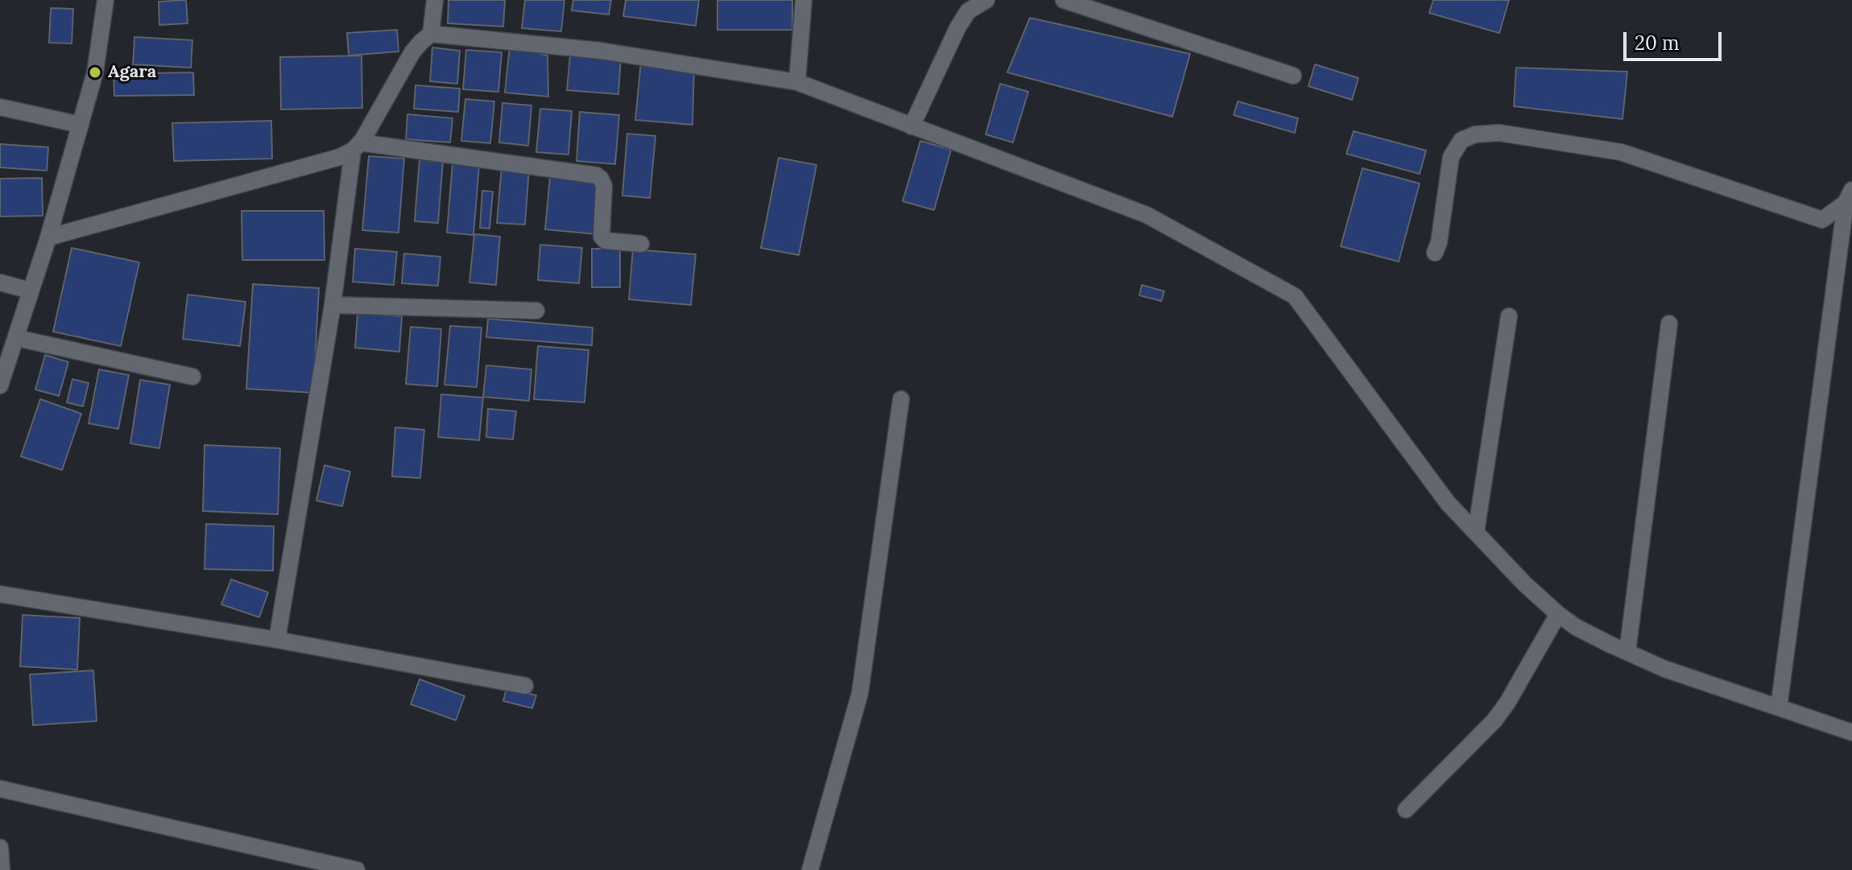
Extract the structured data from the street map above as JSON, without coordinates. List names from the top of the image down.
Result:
{
  "places": ["Agara"],
  "scale_bar": "20 m"
}
